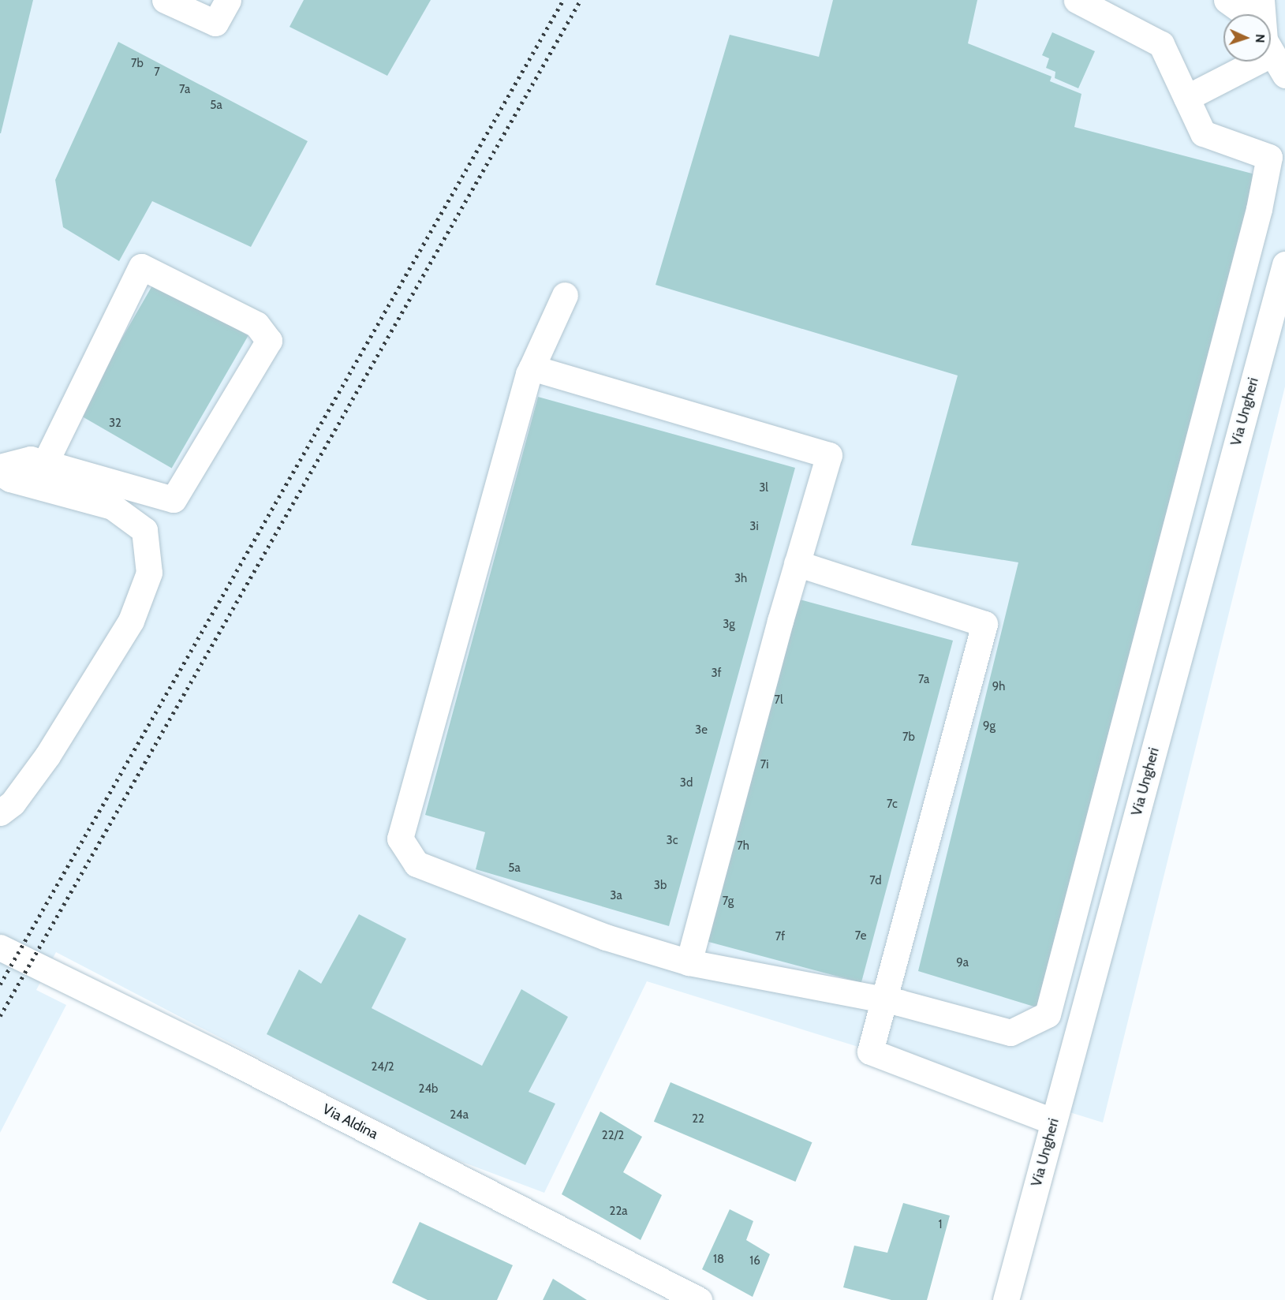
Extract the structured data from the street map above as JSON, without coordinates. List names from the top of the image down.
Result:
{
  "streets": {
    "street": ["Via Ungheri", "Via Aldina"]
  },
  "house_numbers": [
    "7b",
    "7",
    "7a",
    "5a",
    "32",
    "3l",
    "3i",
    "3h",
    "3g",
    "3f",
    "7a",
    "9h",
    "7l",
    "9g",
    "3e",
    "7b",
    "7i",
    "3d",
    "7c",
    "3c",
    "7h",
    "5a",
    "7d",
    "3b",
    "3a",
    "7g",
    "7e",
    "7f",
    "9a",
    "24/2",
    "24b",
    "24a",
    "22",
    "22/2",
    "22a",
    "1",
    "18",
    "16"
  ],
  "north": "right"
}
